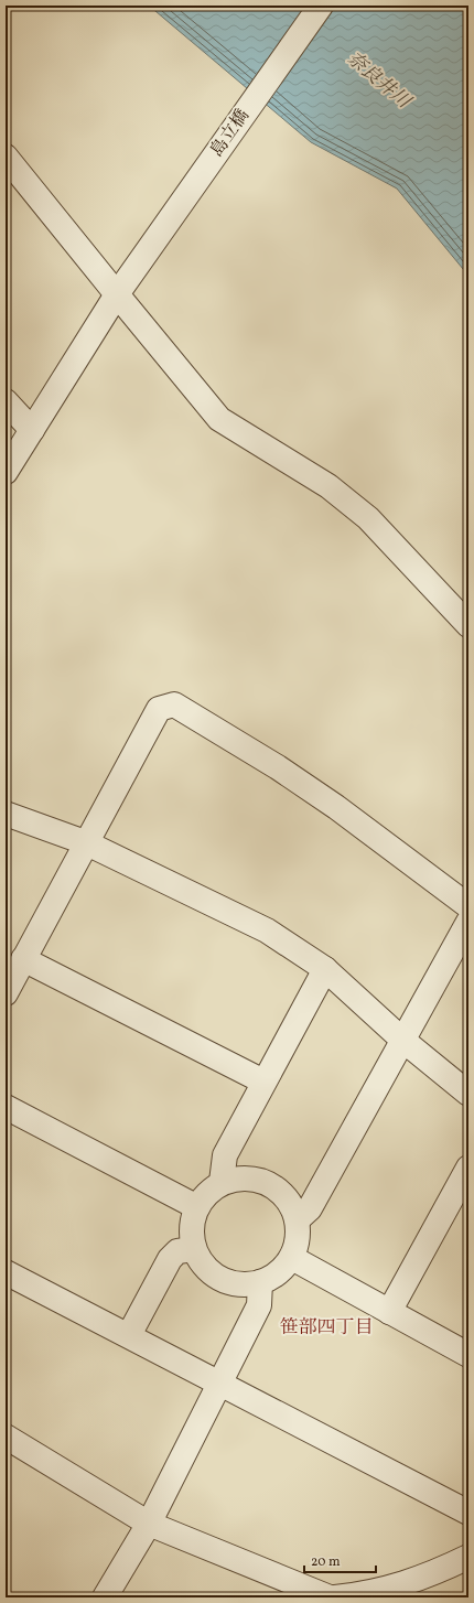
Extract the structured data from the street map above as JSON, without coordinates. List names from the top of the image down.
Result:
{
  "streets": {
    "street": ["島立橋"]
  },
  "districts": ["笹部四丁目"],
  "water": ["奈良井川"],
  "scale_bar": "20 m"
}
